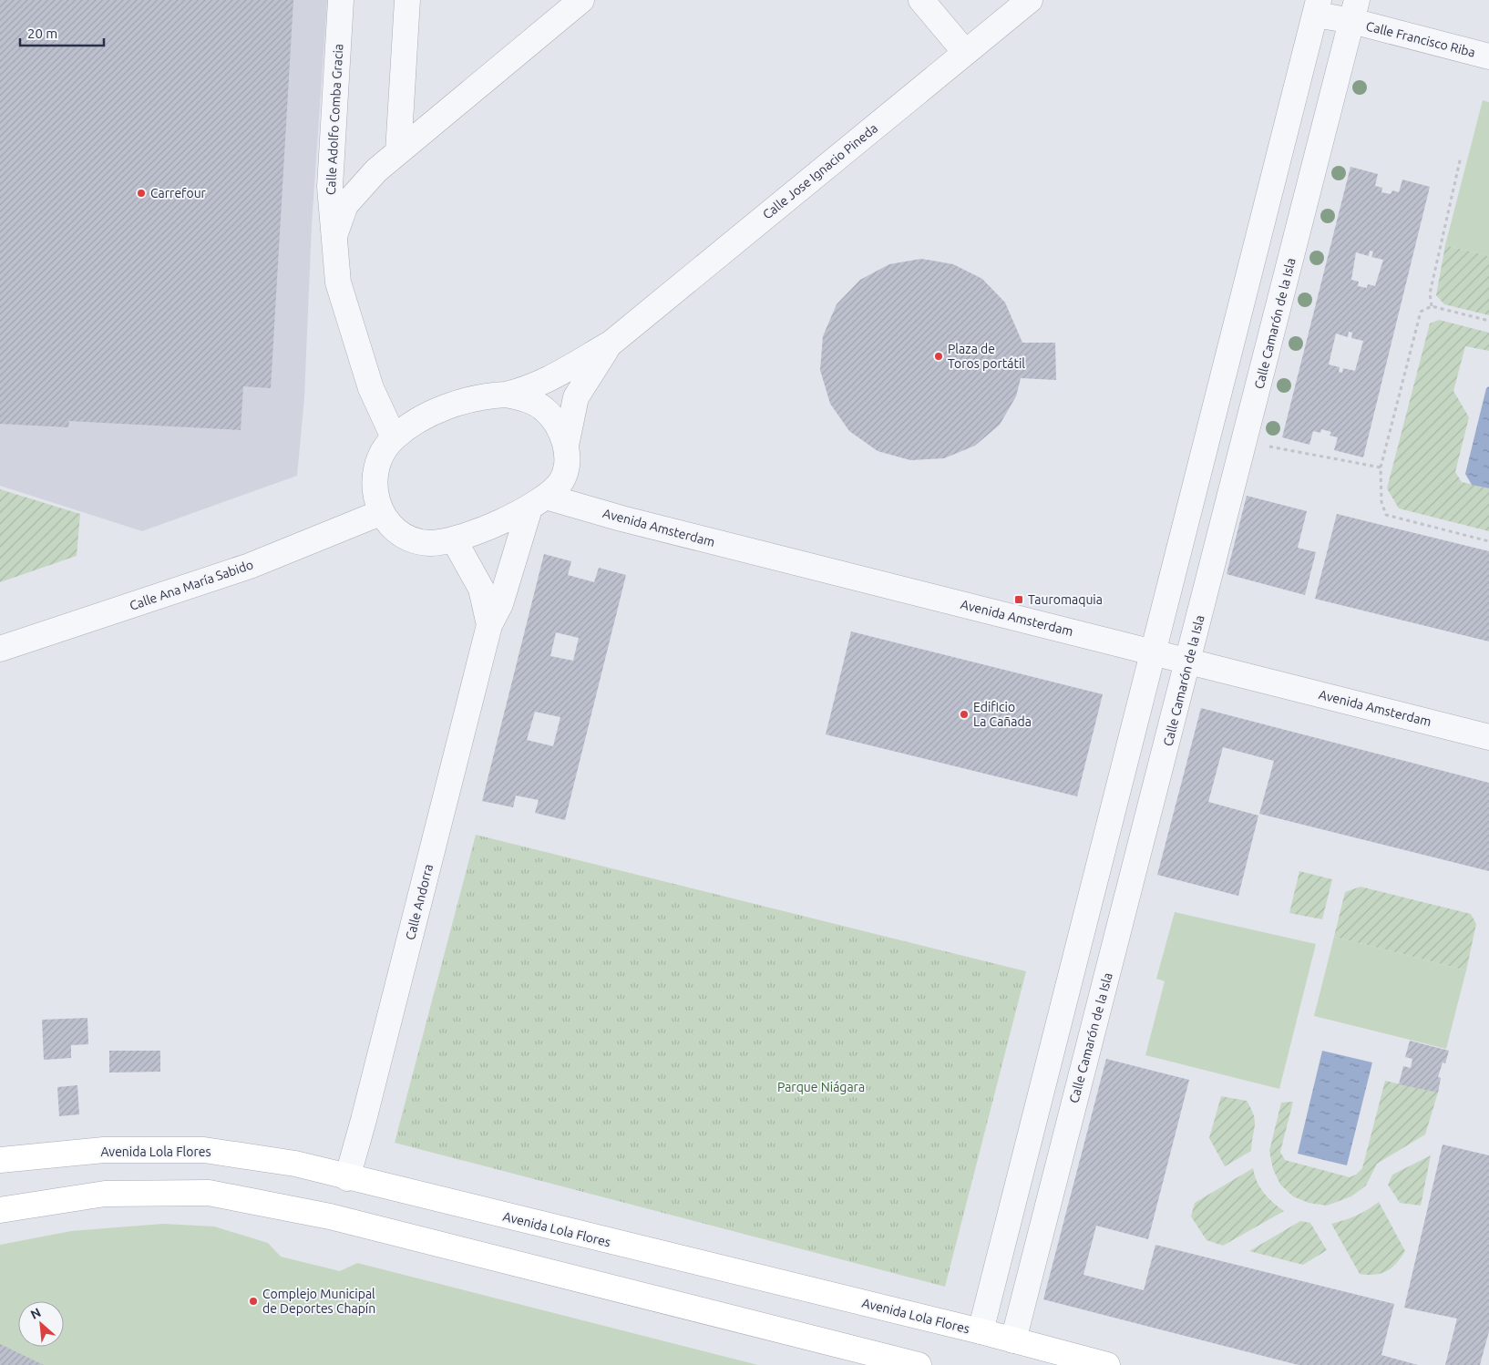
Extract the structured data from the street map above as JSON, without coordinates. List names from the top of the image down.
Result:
{
  "streets": {
    "main road": ["Avenida Lola Flores"],
    "street": [
      "Calle Francisco Riba",
      "Calle Adolfo Comba Gracia",
      "Calle Jose Ignacio Pineda",
      "Calle Camarón de la Isla",
      "Avenida Amsterdam",
      "Calle Ana María Sabido",
      "Calle Andorra"
    ]
  },
  "crossings": [
    ["Calle Francisco Riba", "Calle Camarón de la Isla"],
    ["Calle Camarón de la Isla", "Avenida Amsterdam"],
    ["Calle Camarón de la Isla", "Avenida Lola Flores"],
    ["Avenida Amsterdam", "Calle Andorra"],
    ["Calle Andorra", "Avenida Lola Flores"]
  ],
  "parks": ["Parque Niágara"],
  "places": {
    "other": [
      "Carrefour",
      "Plaza de Toros portátil",
      "Edificio La Cañada",
      "Complejo Municipal de Deportes Chapín"
    ],
    "transit": ["Tauromaquia"]
  },
  "scale_bar": "20 m",
  "north": "top left"
}
